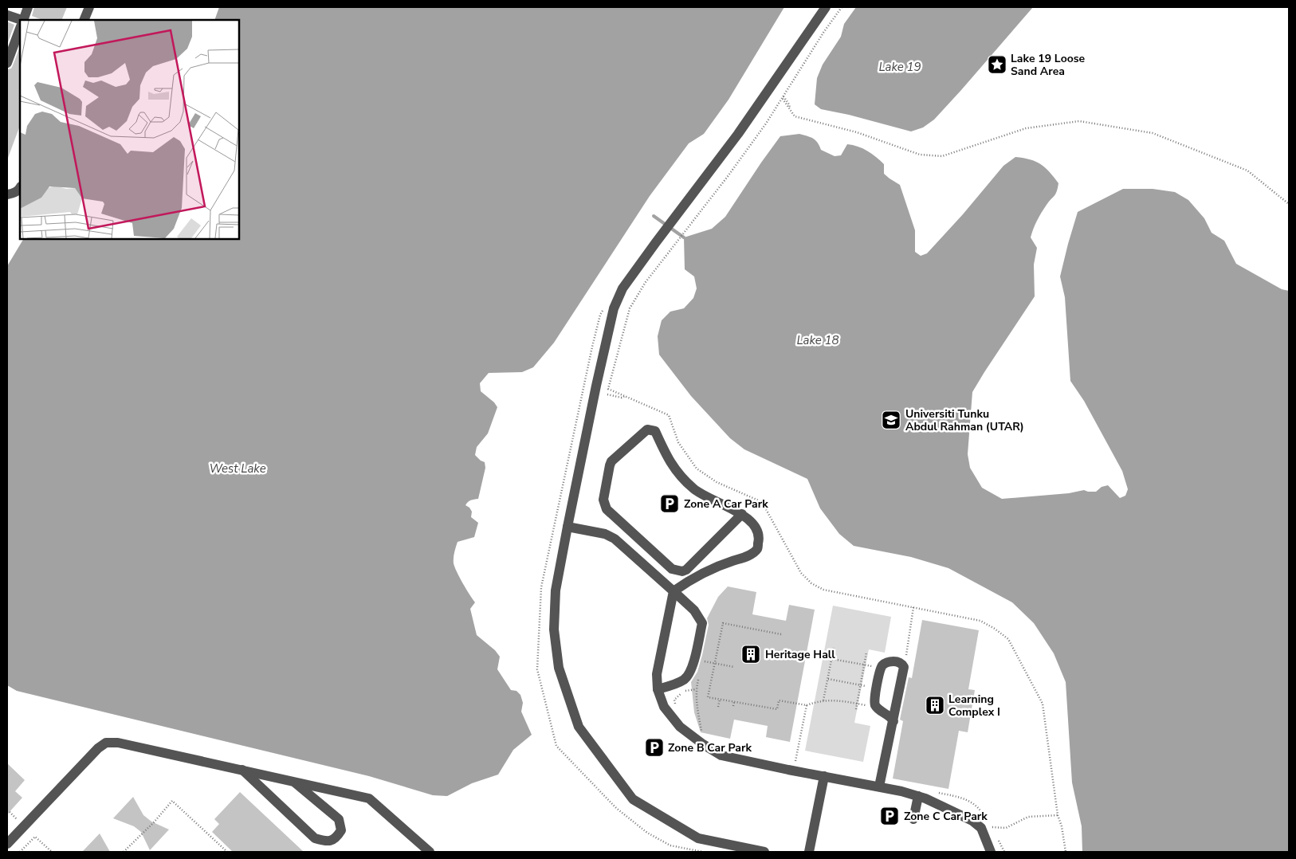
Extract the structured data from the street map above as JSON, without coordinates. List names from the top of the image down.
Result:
{
  "water": ["Lake 19", "Lake 18", "West Lake"],
  "places": {
    "place": ["Lake 19 Loose Sand Area"],
    "school or university": ["Universiti Tunku Abdul Rahman (UTAR)"],
    "parking": ["Zone A Car Park", "Zone B Car Park", "Zone C Car Park"],
    "building": ["Heritage Hall", "Learning Complex I"]
  }
}
